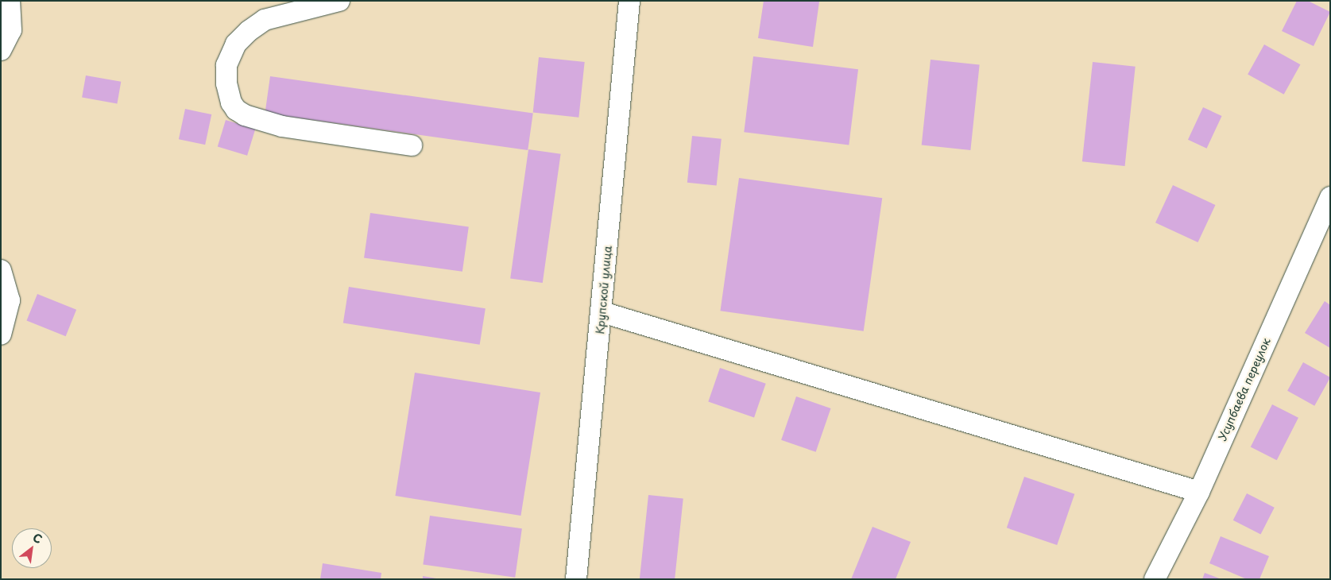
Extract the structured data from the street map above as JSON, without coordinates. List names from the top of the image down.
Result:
{
  "streets": {
    "street": ["Крупской улица", "Усупбаева переулок"]
  },
  "north": "top right"
}
